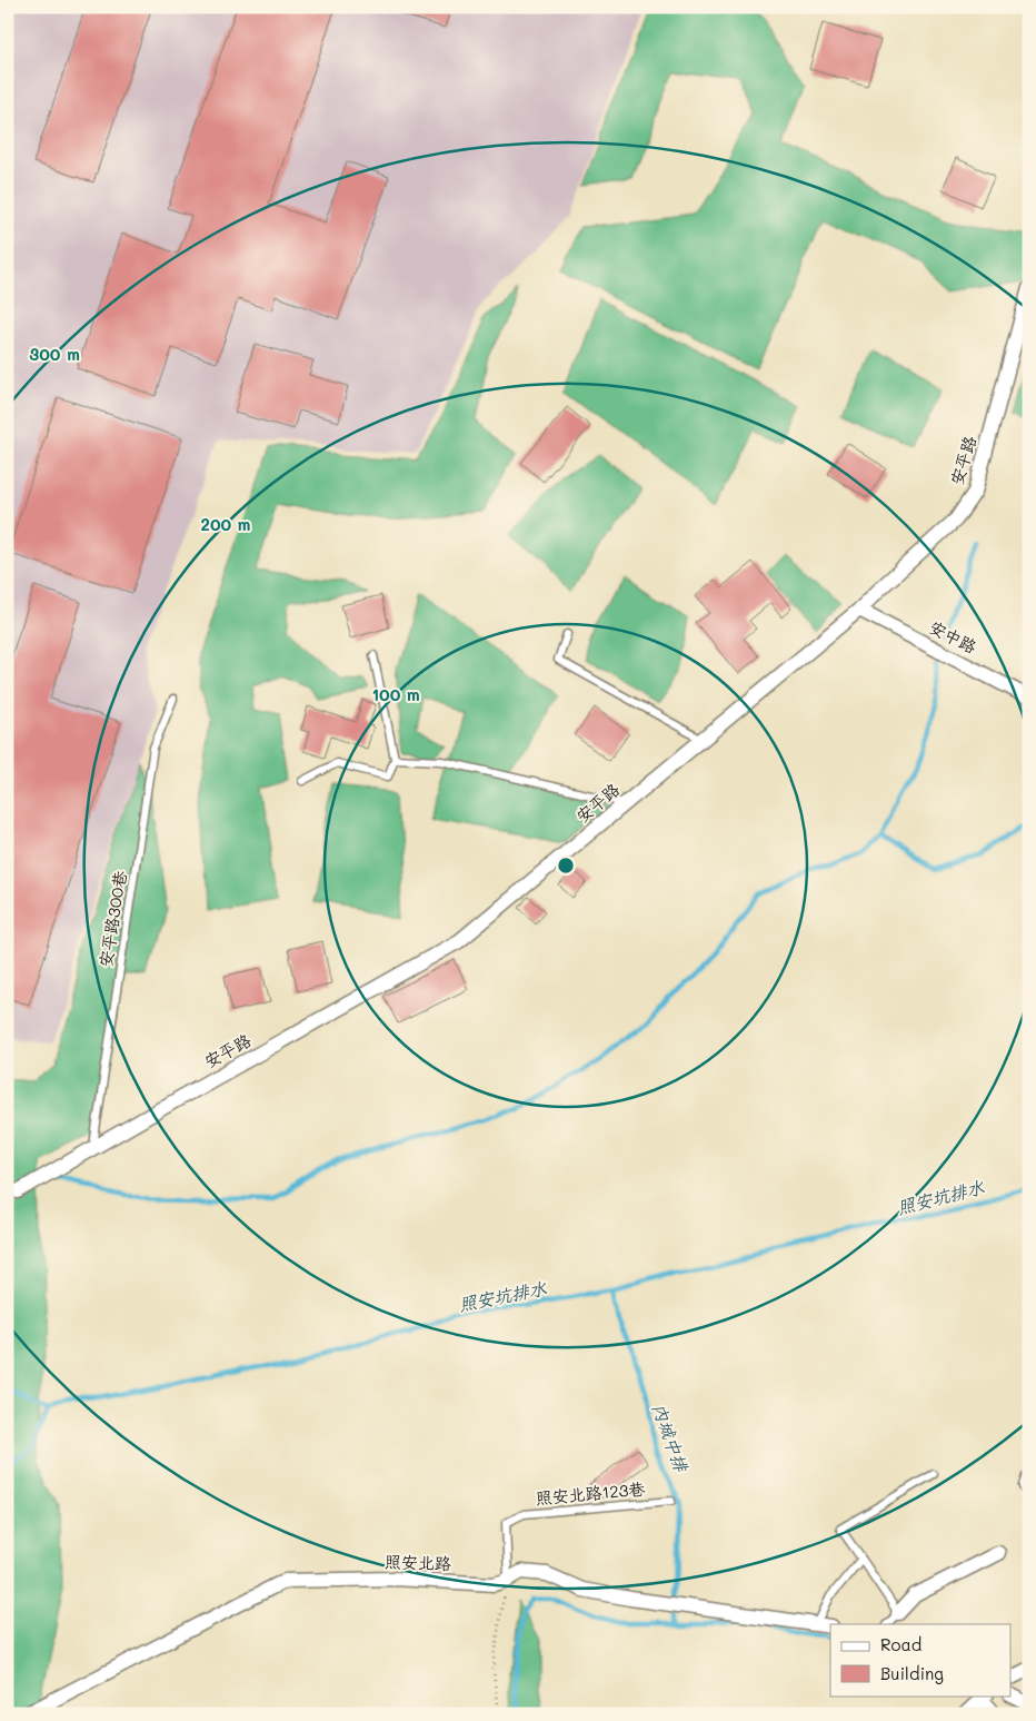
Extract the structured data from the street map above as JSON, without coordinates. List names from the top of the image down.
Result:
{
  "streets": {
    "street": ["安平路", "安中路", "照安北路"],
    "lane": ["安平路300巷", "照安北路123巷"]
  },
  "crossings": [
    ["安平路", "安中路"],
    ["安平路", "安平路300巷"],
    ["照安北路123巷", "照安北路"]
  ],
  "water": ["照安坑排水", "內城中排"],
  "legend": ["Road", "Building"],
  "rings": ["300 m", "200 m", "100 m"]
}
